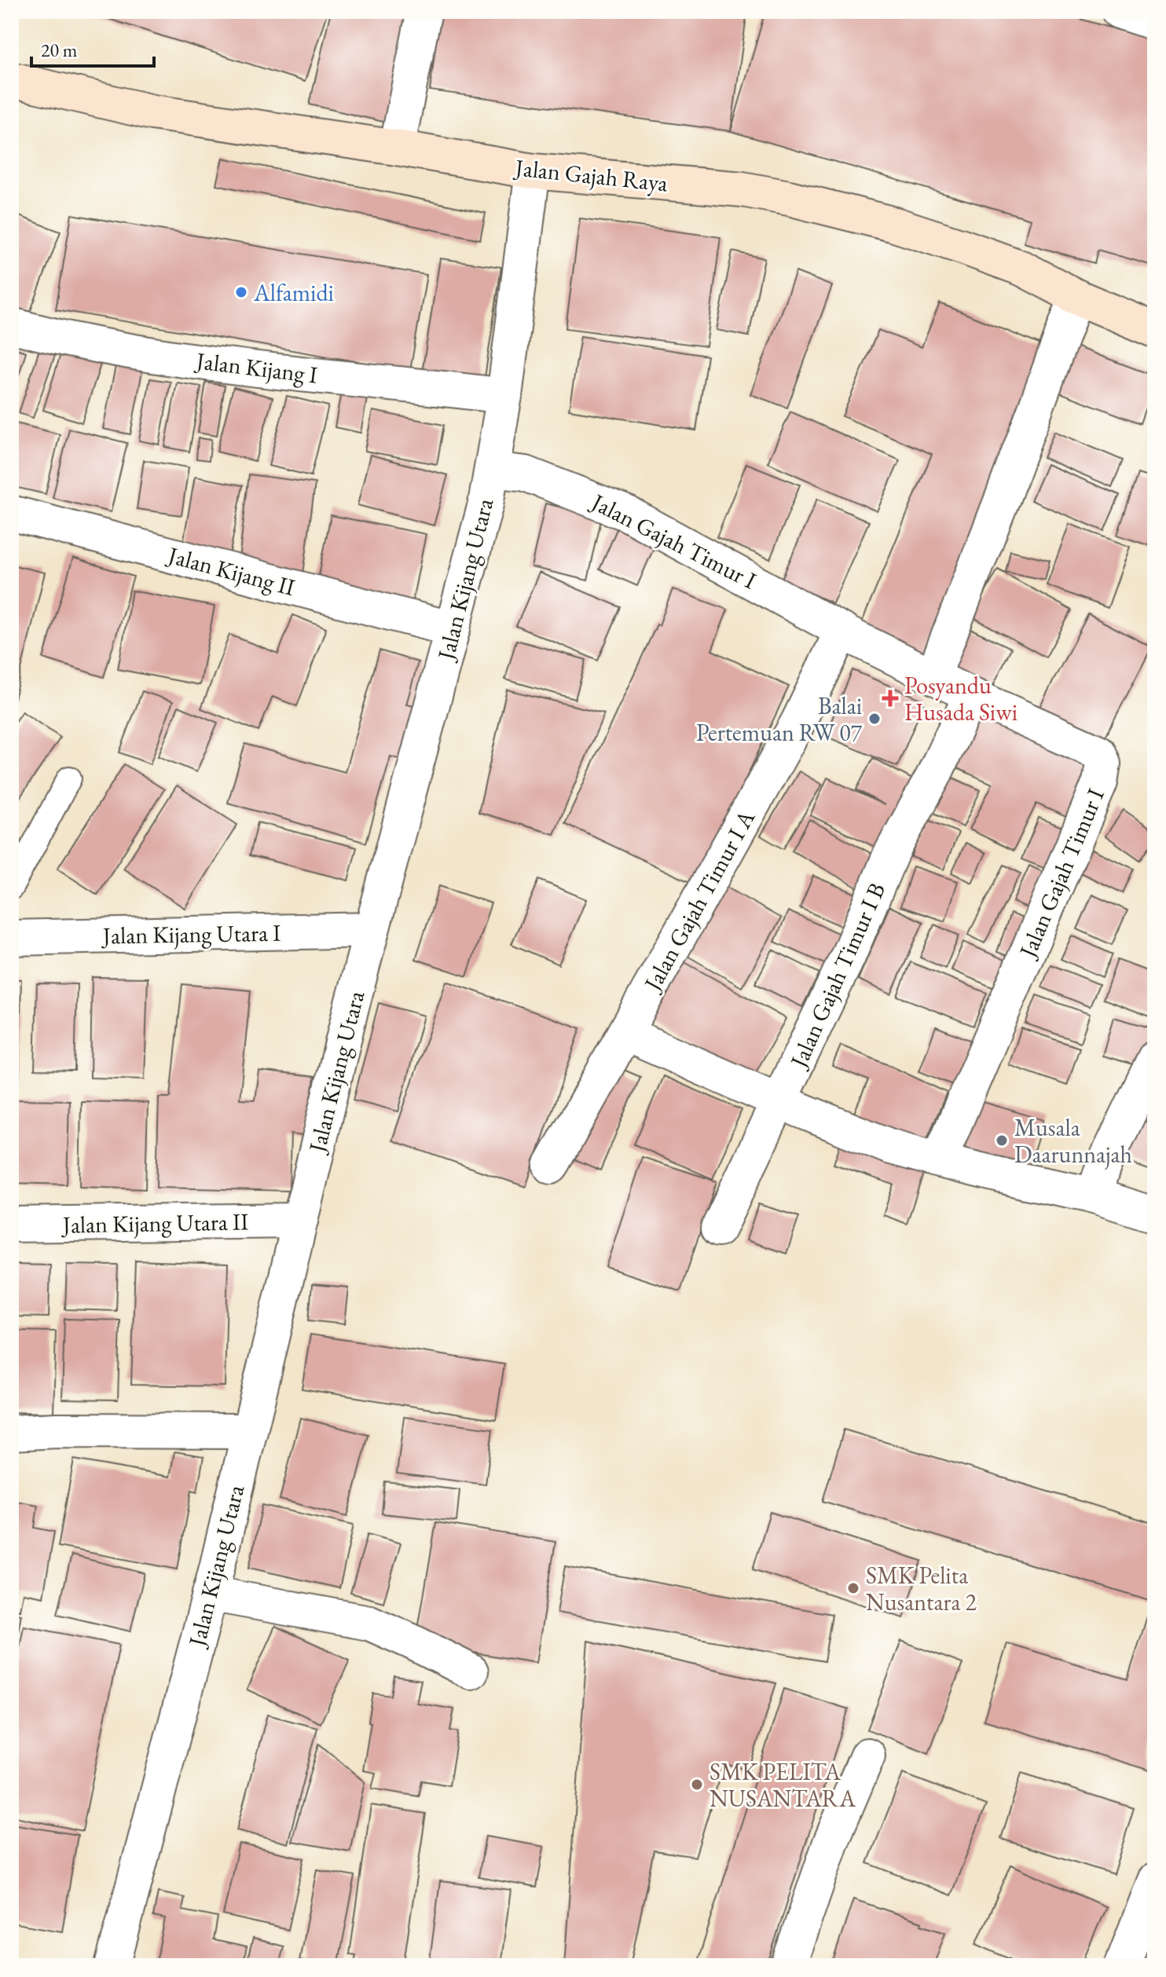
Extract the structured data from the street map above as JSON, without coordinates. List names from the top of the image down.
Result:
{
  "streets": {
    "main road": ["Jalan Gajah Raya"],
    "street": [
      "Jalan Kijang I",
      "Jalan Gajah Timur I",
      "Jalan Kijang II",
      "Jalan Kijang Utara",
      "Jalan Gajah Timur I A",
      "Jalan Kijang Utara I",
      "Jalan Gajah Timur I B",
      "Jalan Kijang Utara II"
    ]
  },
  "crossings": [
    ["Jalan Gajah Raya", "Jalan Kijang Utara"],
    ["Jalan Kijang I", "Jalan Kijang Utara"],
    ["Jalan Gajah Timur I", "Jalan Kijang Utara"],
    ["Jalan Gajah Timur I", "Jalan Gajah Timur I A"],
    ["Jalan Gajah Timur I", "Jalan Gajah Timur I B"],
    ["Jalan Kijang II", "Jalan Kijang Utara"],
    ["Jalan Kijang Utara", "Jalan Kijang Utara I"],
    ["Jalan Kijang Utara", "Jalan Kijang Utara II"]
  ],
  "places": {
    "other": [
      "Alfamidi",
      "Balai Pertemuan RW 07",
      "Musala Daarunnajah",
      "SMK Pelita Nusantara 2",
      "SMK PELITA NUSANTARA"
    ],
    "health": ["Posyandu Husada Siwi"]
  },
  "scale_bar": "20 m"
}
